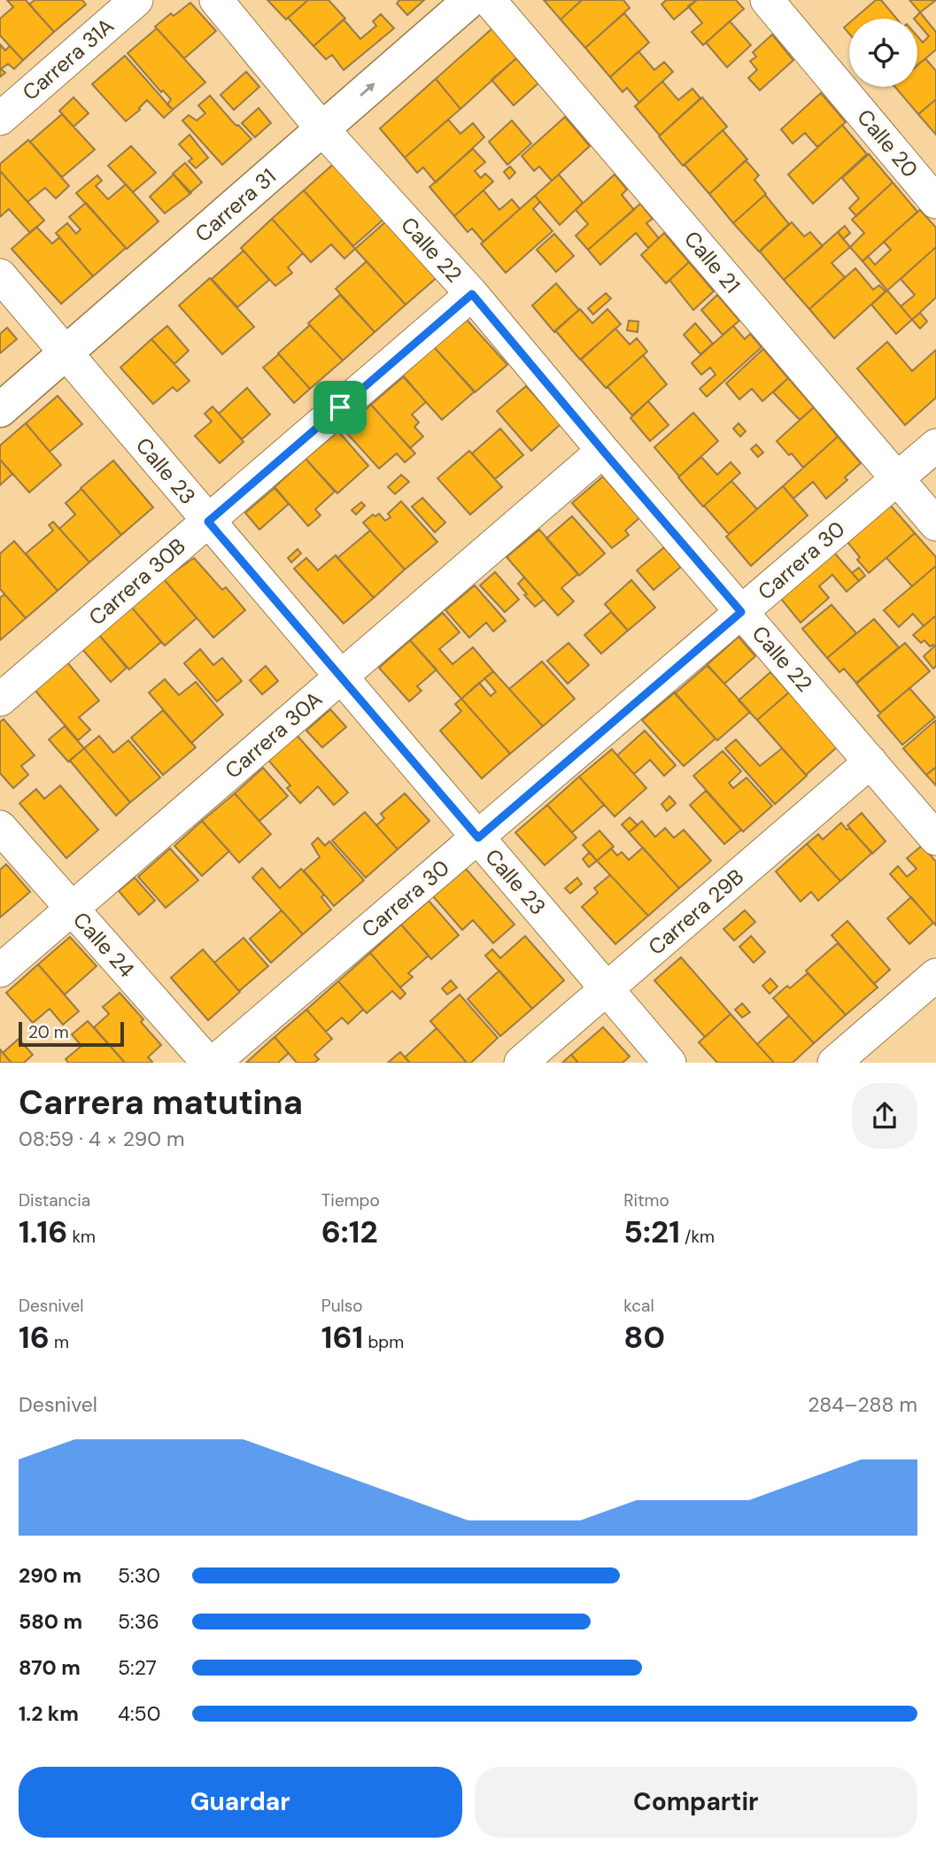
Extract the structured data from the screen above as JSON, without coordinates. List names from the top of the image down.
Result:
{
  "streets": {
    "street": [
      "Carrera 31A",
      "Calle 20",
      "Carrera 31",
      "Calle 22",
      "Calle 21",
      "Calle 23",
      "Carrera 30",
      "Carrera 30B",
      "Carrera 30A",
      "Carrera 29B",
      "Calle 24"
    ]
  },
  "crossings": [
    ["Carrera 31", "Calle 22"],
    ["Carrera 31", "Calle 23"],
    ["Calle 22", "Carrera 30"],
    ["Calle 22", "Carrera 30B"],
    ["Calle 22", "Carrera 30A"],
    ["Calle 22", "Carrera 29B"],
    ["Calle 21", "Carrera 30"],
    ["Calle 23", "Carrera 30"],
    ["Calle 23", "Carrera 30B"],
    ["Calle 23", "Carrera 30A"],
    ["Calle 23", "Carrera 29B"],
    ["Carrera 30A", "Calle 24"]
  ],
  "scale_bar": "20 m",
  "page": {
    "scale": "20 m",
    "heading": ["Carrera matutina", "08:59 · 4 × 290 m"],
    "stats": [
      ["Distancia", "1.16 km"],
      ["Tiempo", "6:12"],
      ["Ritmo", "5:21 /km"],
      ["Desnivel", "16 m"],
      ["Pulso", "161 bpm"],
      ["kcal", "80"]
    ],
    "chart": ["Desnivel", "284–288 m"],
    "list": [
      {
        "name": "290 m",
        "note": "5:30"
      },
      {
        "name": "580 m",
        "note": "5:36"
      },
      {
        "name": "870 m",
        "note": "5:27"
      },
      {
        "name": "1.2 km",
        "note": "4:50"
      }
    ],
    "buttons": ["Guardar", "Compartir"]
  }
}
